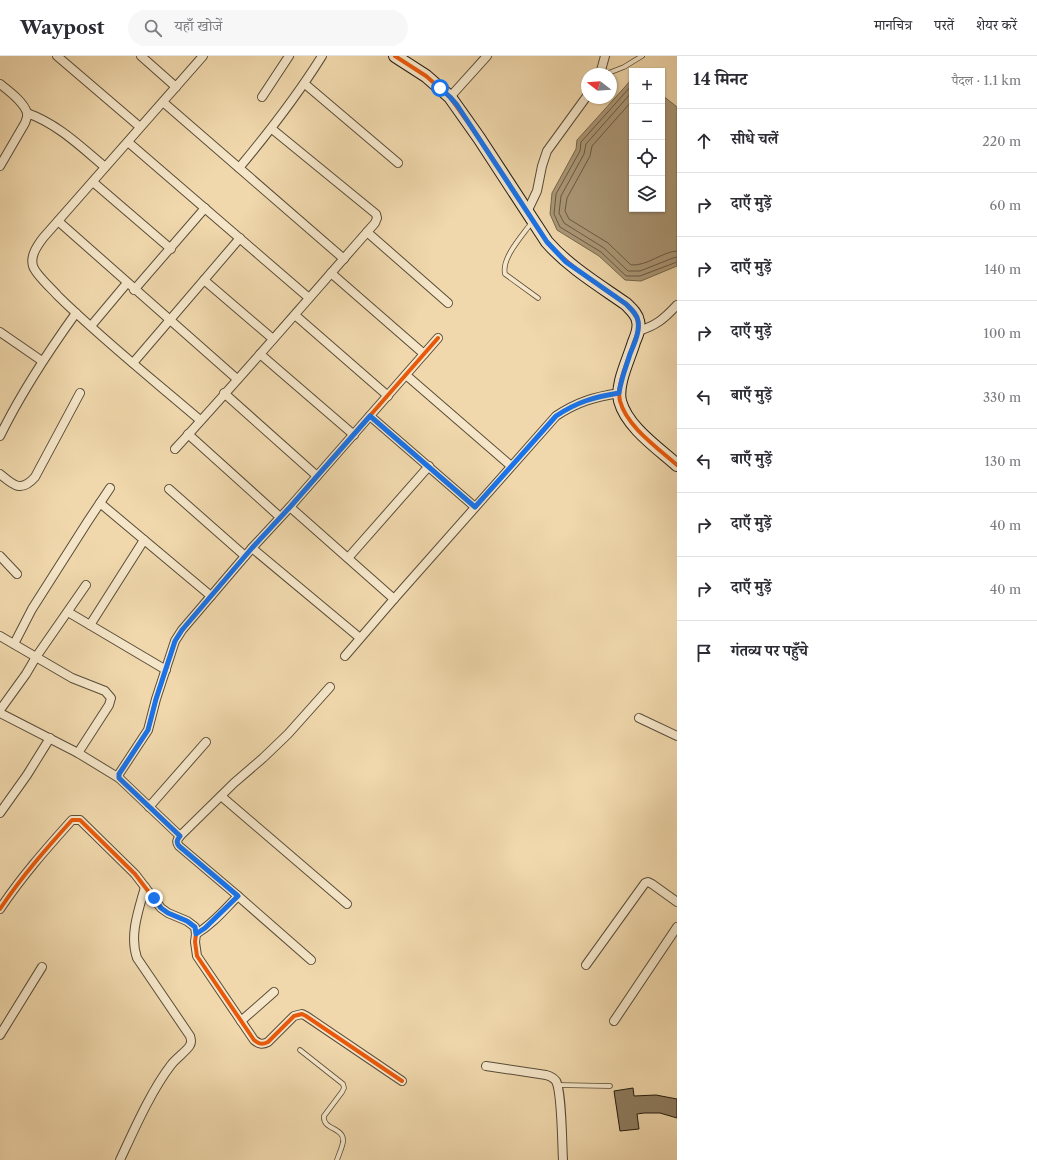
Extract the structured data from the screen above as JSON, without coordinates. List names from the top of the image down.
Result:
{
  "north": "left",
  "page": {
    "header": "Waypost",
    "search": "यहाँ खोजें",
    "nav": ["मानचित्र", "परतें", "शेयर करें"],
    "heading": ["14 मिनट", "पैदल · 1.1 km"],
    "map_buttons": ["+", "−"],
    "list": [
      ["सीधे चलें", "220 m"],
      ["दाएँ मुड़ें", "60 m"],
      ["दाएँ मुड़ें", "140 m"],
      ["दाएँ मुड़ें", "100 m"],
      ["बाएँ मुड़ें", "330 m"],
      ["बाएँ मुड़ें", "130 m"],
      ["दाएँ मुड़ें", "40 m"],
      ["दाएँ मुड़ें", "40 m"],
      "गंतव्य पर पहुँचे"
    ]
  }
}
